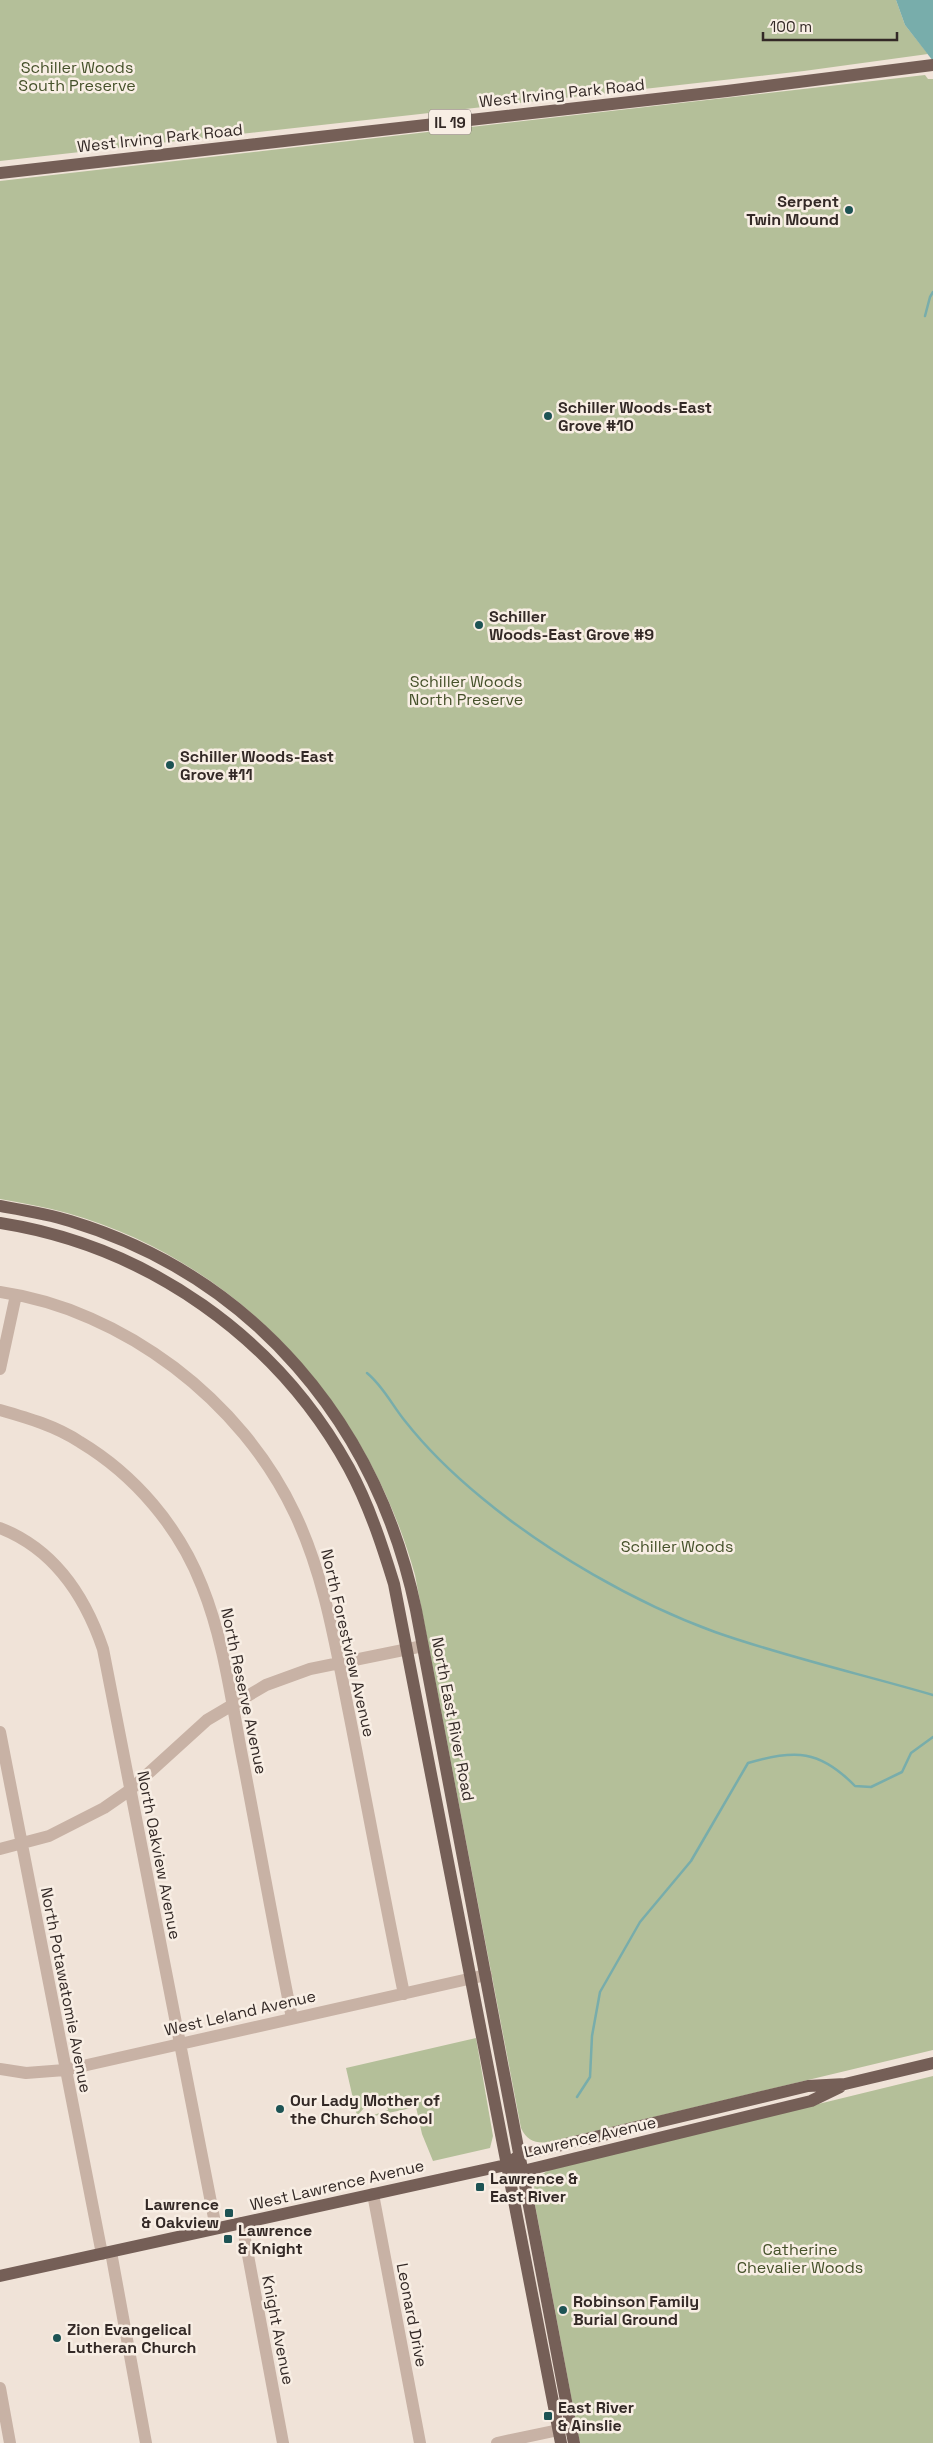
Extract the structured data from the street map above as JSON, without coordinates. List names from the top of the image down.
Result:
{
  "streets": {
    "main road": [
      "West Irving Park Road",
      "IL 19",
      "North East River Road",
      "Lawrence Avenue",
      "West Lawrence Avenue"
    ],
    "street": [
      "North Forestview Avenue",
      "North Reserve Avenue",
      "North Oakview Avenue",
      "North Potawatomie Avenue",
      "West Leland Avenue",
      "Leonard Drive",
      "Knight Avenue"
    ]
  },
  "crossings": [
    ["North Forestview Avenue", "West Leland Avenue"],
    ["North Reserve Avenue", "West Leland Avenue"],
    ["North East River Road", "West Leland Avenue"],
    ["North East River Road", "Lawrence Avenue"],
    ["North East River Road", "West Lawrence Avenue"],
    ["North Oakview Avenue", "West Leland Avenue"],
    ["North Oakview Avenue", "West Lawrence Avenue"],
    ["North Potawatomie Avenue", "West Leland Avenue"],
    ["North Potawatomie Avenue", "West Lawrence Avenue"],
    ["Lawrence Avenue", "West Lawrence Avenue"],
    ["West Lawrence Avenue", "Leonard Drive"],
    ["West Lawrence Avenue", "Knight Avenue"]
  ],
  "parks": [
    "Schiller Woods South Preserve",
    "Schiller Woods North Preserve",
    "Schiller Woods",
    "Catherine Chevalier Woods"
  ],
  "places": {
    "other": [
      "Serpent Twin Mound",
      "Schiller Woods-East Grove #10",
      "Schiller Woods-East Grove #9",
      "Schiller Woods-East Grove #11",
      "Our Lady Mother of the Church School",
      "Robinson Family Burial Ground",
      "Zion Evangelical Lutheran Church"
    ],
    "transit": [
      "Lawrence & East River",
      "Lawrence & Oakview",
      "Lawrence & Knight",
      "East River & Ainslie"
    ]
  },
  "scale_bar": "100 m"
}
